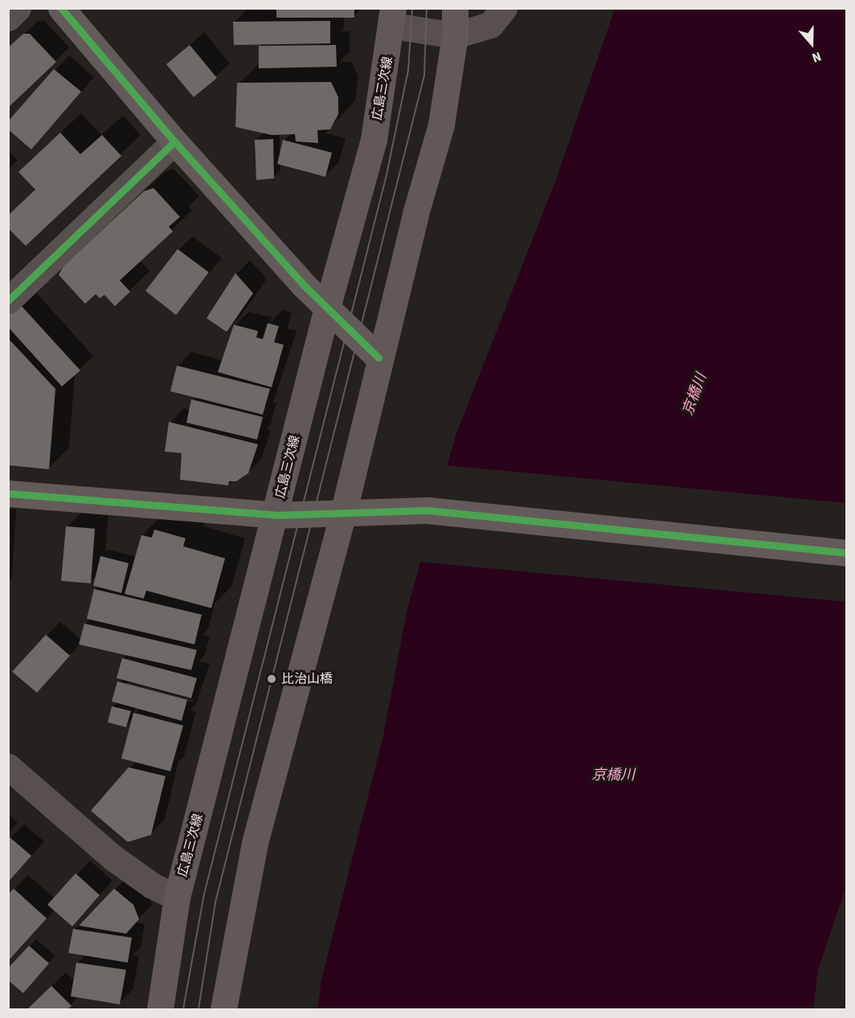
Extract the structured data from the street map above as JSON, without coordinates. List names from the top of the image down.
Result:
{
  "streets": {
    "main road": ["広島三次線"]
  },
  "water": ["京橋川"],
  "places": ["比治山橋"],
  "north": "bottom"
}
